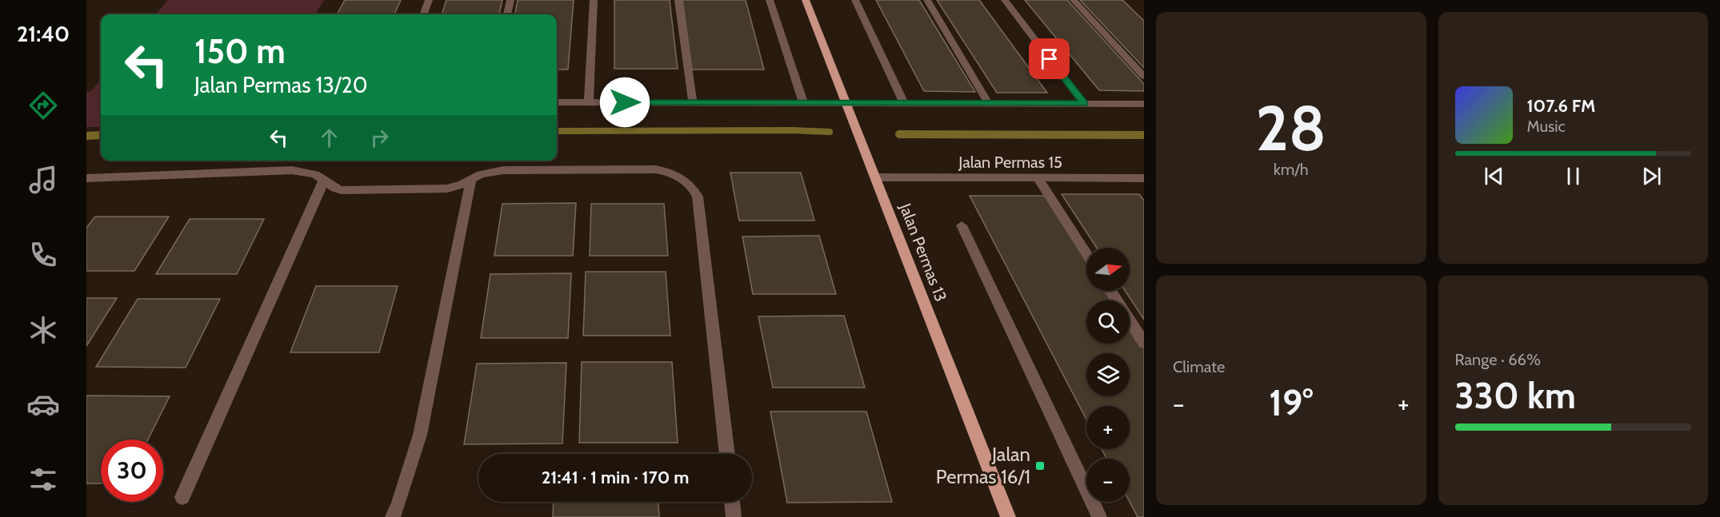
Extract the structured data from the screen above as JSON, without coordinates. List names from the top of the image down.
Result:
{
  "streets": {
    "main road": ["Jalan Permas 13"],
    "street": ["Jalan Permas 15"]
  },
  "crossings": [
    ["Jalan Permas 15", "Jalan Permas 13"]
  ],
  "places": {
    "transit": ["Jalan Permas 16/1"]
  },
  "north": "right",
  "page": {
    "tabs": "21:40",
    "tile": [
      ["28", "km/h"],
      "Climate",
      ["Range · 66%", "330 km"]
    ],
    "turn": ["150 m", "Jalan Permas 13/20"],
    "song": ["107.6 FM", "Music"],
    "map_buttons": ["+", "−"],
    "heat": ["−", "19°", "+"],
    "limit": "30",
    "trip": "21:41 · 1 min · 170 m"
  }
}
